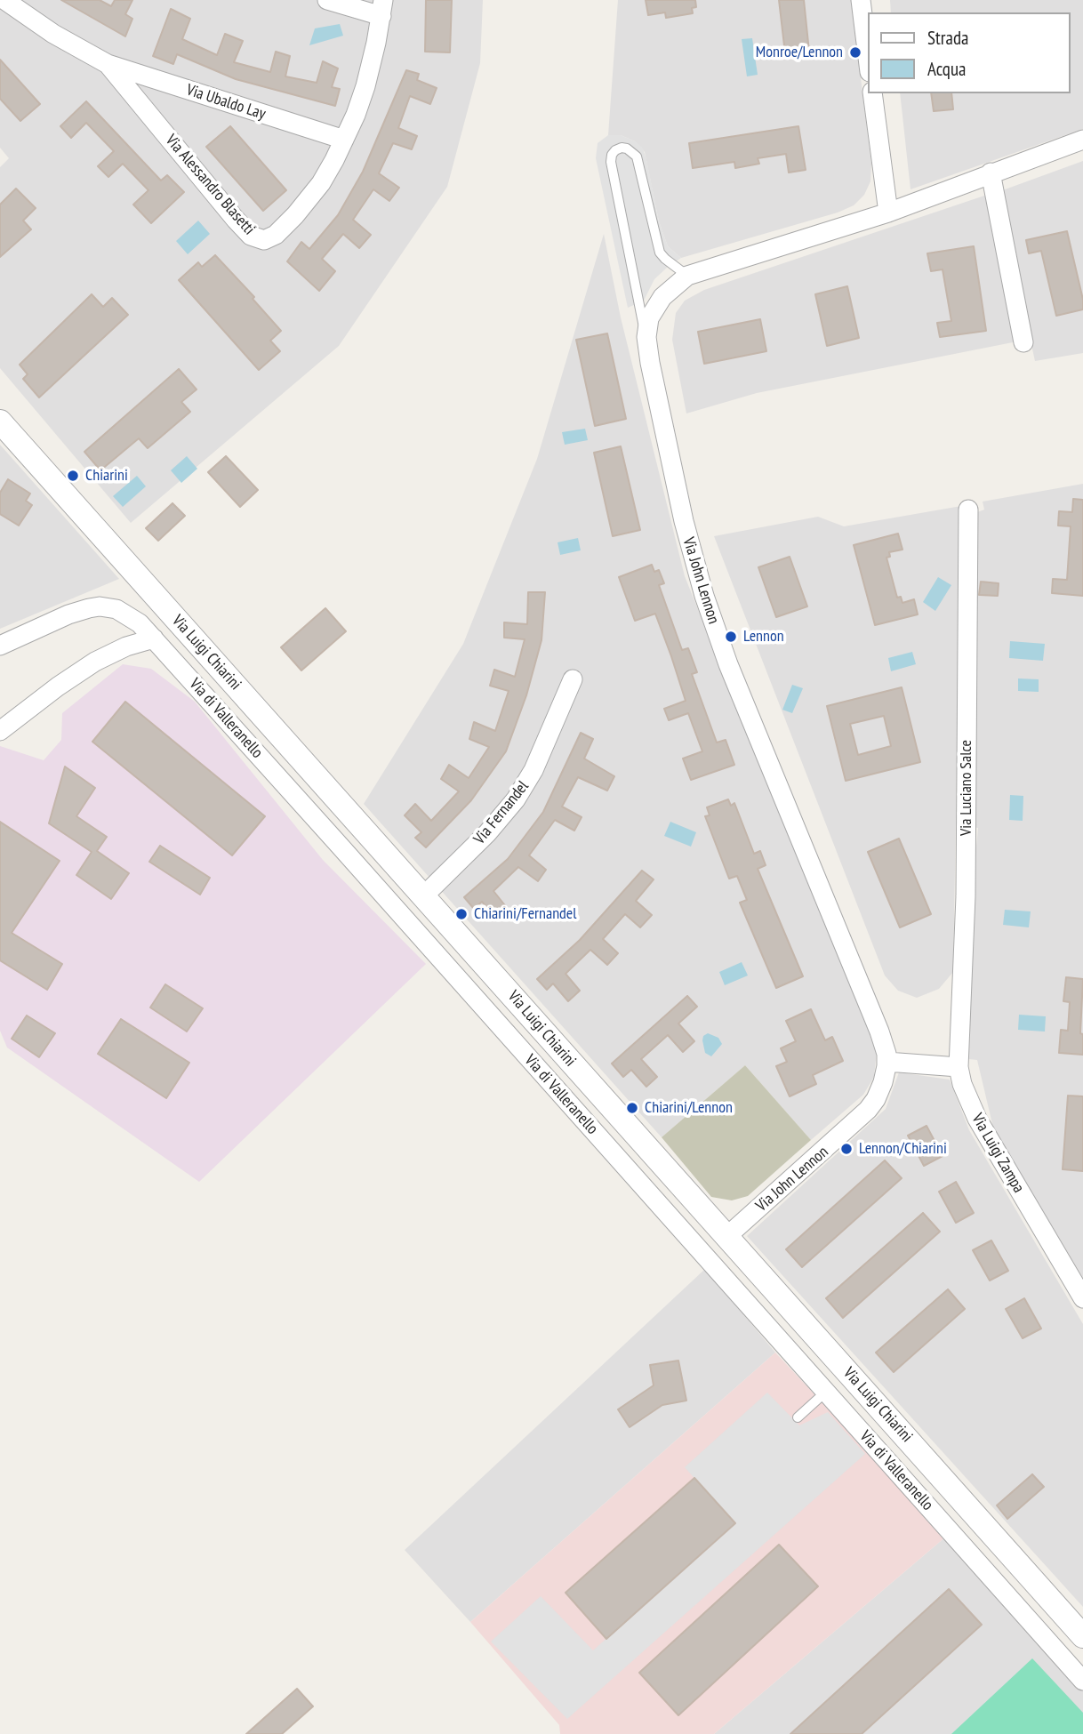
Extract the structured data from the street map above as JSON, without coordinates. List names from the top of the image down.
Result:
{
  "streets": {
    "street": [
      "Via Ubaldo Lay",
      "Via Alessandro Blasetti",
      "Via John Lennon",
      "Via Luigi Chiarini",
      "Via di Valleranello",
      "Via Luciano Salce",
      "Via Fernandel",
      "Via Luigi Zampa"
    ]
  },
  "crossings": [
    ["Via Ubaldo Lay", "Via Alessandro Blasetti"],
    ["Via John Lennon", "Via Luigi Chiarini"],
    ["Via Luigi Chiarini", "Via Fernandel"],
    ["Via Luciano Salce", "Via Luigi Zampa"]
  ],
  "places": [
    "Monroe/Lennon",
    "Chiarini",
    "Lennon",
    "Chiarini/Fernandel",
    "Chiarini/Lennon",
    "Lennon/Chiarini"
  ],
  "legend": ["Strada", "Acqua"]
}
